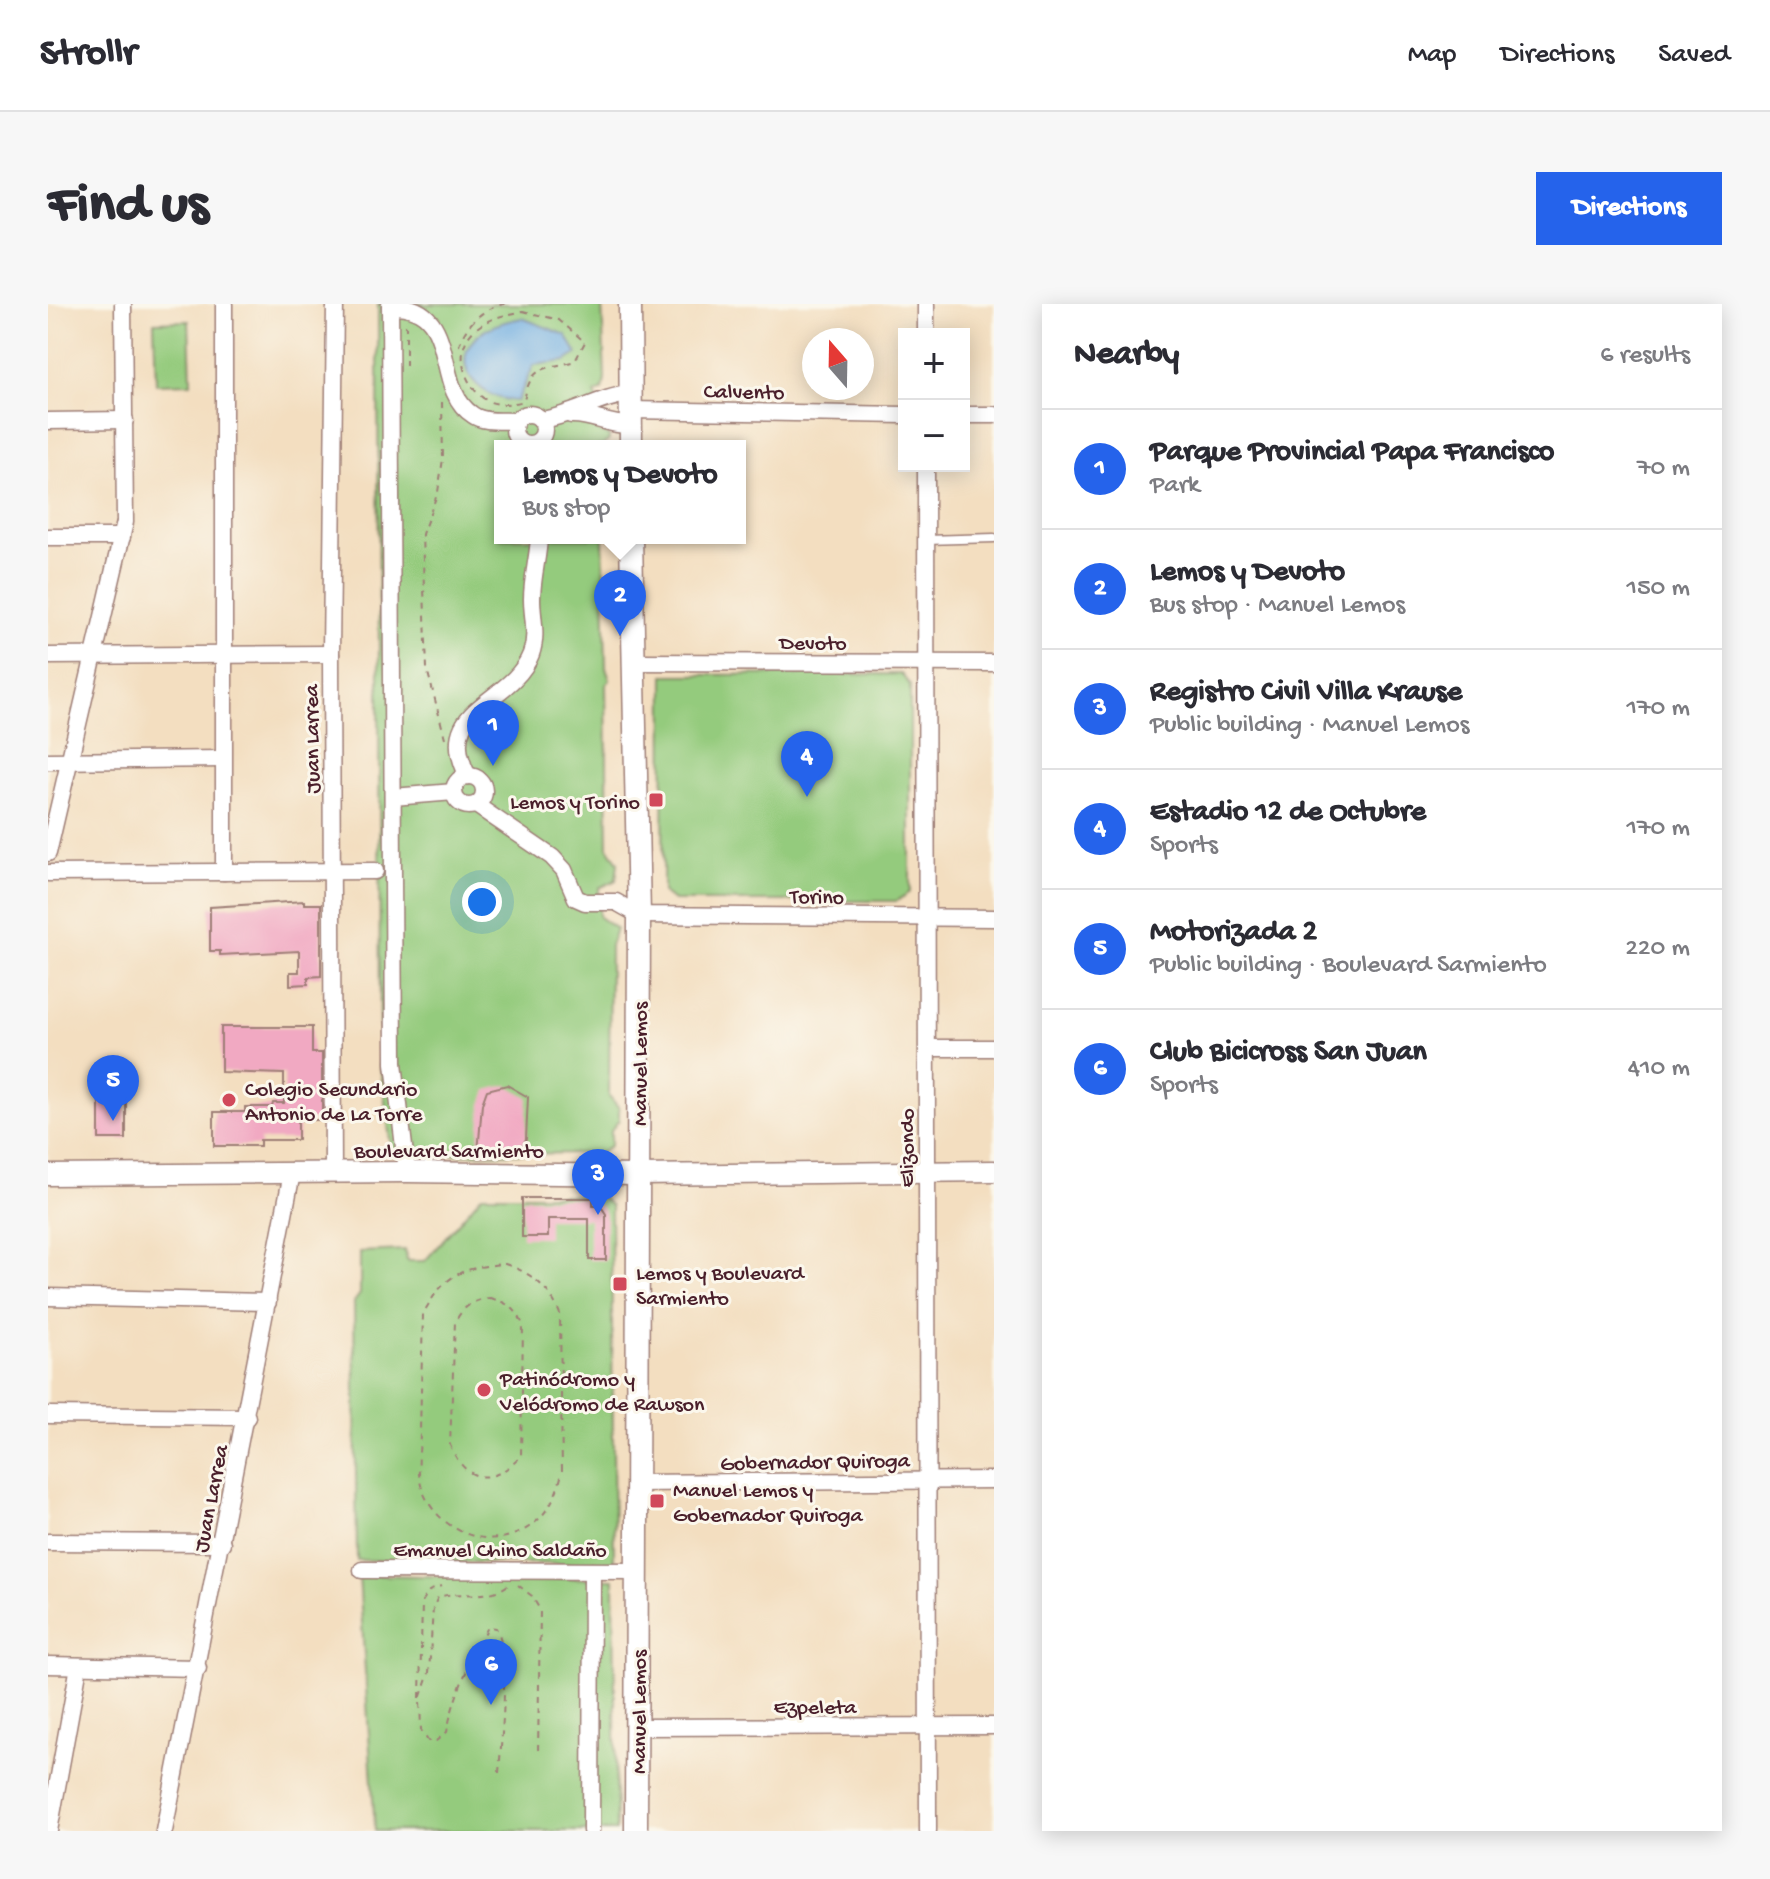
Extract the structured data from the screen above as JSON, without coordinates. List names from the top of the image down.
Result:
{
  "streets": {
    "main road": ["Manuel Lemos"],
    "street": [
      "Calvento",
      "Devoto",
      "Juan Larrea",
      "Torino",
      "Elizondo",
      "Boulevard Sarmiento",
      "Gobernador Quiroga",
      "Emanuel Chino Saldaño",
      "Ezpeleta"
    ]
  },
  "crossings": [
    ["Devoto", "Manuel Lemos"],
    ["Devoto", "Elizondo"],
    ["Juan Larrea", "Boulevard Sarmiento"],
    ["Torino", "Manuel Lemos"],
    ["Torino", "Elizondo"],
    ["Manuel Lemos", "Boulevard Sarmiento"],
    ["Manuel Lemos", "Gobernador Quiroga"],
    ["Manuel Lemos", "Emanuel Chino Saldaño"],
    ["Manuel Lemos", "Ezpeleta"],
    ["Elizondo", "Boulevard Sarmiento"],
    ["Elizondo", "Gobernador Quiroga"],
    ["Elizondo", "Ezpeleta"]
  ],
  "places": {
    "transit": ["Lemos y Torino", "Lemos y Boulevard Sarmiento", "Manuel Lemos y Gobernador Quiroga"],
    "other": ["Colegio Secundario Antonio de La Torre", "Patinódromo y Velódromo de Rawson"]
  },
  "north": "top",
  "page": {
    "header": "Strollr",
    "nav": ["Map", "Directions", "Saved"],
    "buttons": "Directions",
    "title": "Find us",
    "heading": ["Nearby", "6 results"],
    "map_buttons": ["+", "−"],
    "list": [
      {
        "mark": "1",
        "name": "Parque Provincial Papa Francisco",
        "note": "Park",
        "value": "70 m"
      },
      {
        "mark": "2",
        "name": "Lemos y Devoto",
        "note": "Bus stop · Manuel Lemos",
        "value": "150 m"
      },
      {
        "mark": "3",
        "name": "Registro Civil Villa Krause",
        "note": "Public building · Manuel Lemos",
        "value": "170 m"
      },
      {
        "mark": "4",
        "name": "Estadio 12 de Octubre",
        "note": "Sports",
        "value": "170 m"
      },
      {
        "mark": "5",
        "name": "Motorizada 2",
        "note": "Public building · Boulevard Sarmiento",
        "value": "220 m"
      },
      {
        "mark": "6",
        "name": "Club Bicicross San Juan",
        "note": "Sports",
        "value": "410 m"
      }
    ],
    "popup": ["Lemos y Devoto", "Bus stop"],
    "pins": [
      "2",
      "1",
      "4",
      "5",
      "3",
      "6"
    ]
  }
}
